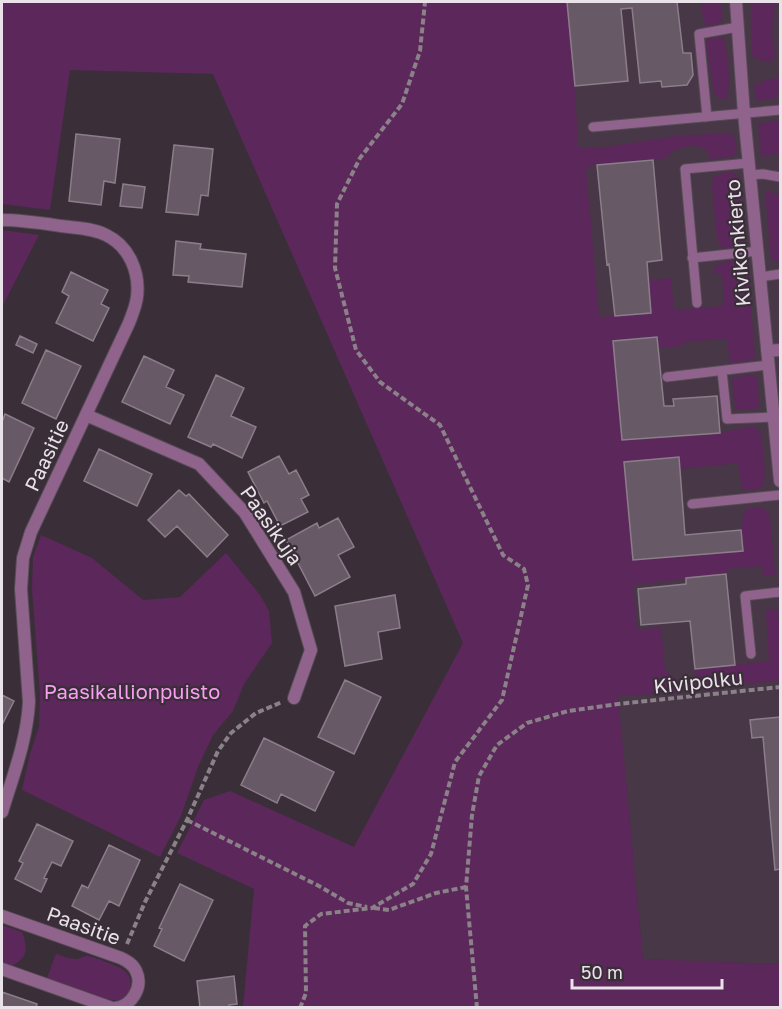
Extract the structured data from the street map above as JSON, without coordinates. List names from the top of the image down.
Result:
{
  "streets": {
    "street": ["Kivikonkierto", "Paasitie", "Paasikuja"],
    "path": ["Kivipolku"]
  },
  "crossings": [
    ["Paasitie", "Paasikuja"]
  ],
  "parks": ["Paasikallionpuisto"],
  "scale_bar": "50 m"
}
